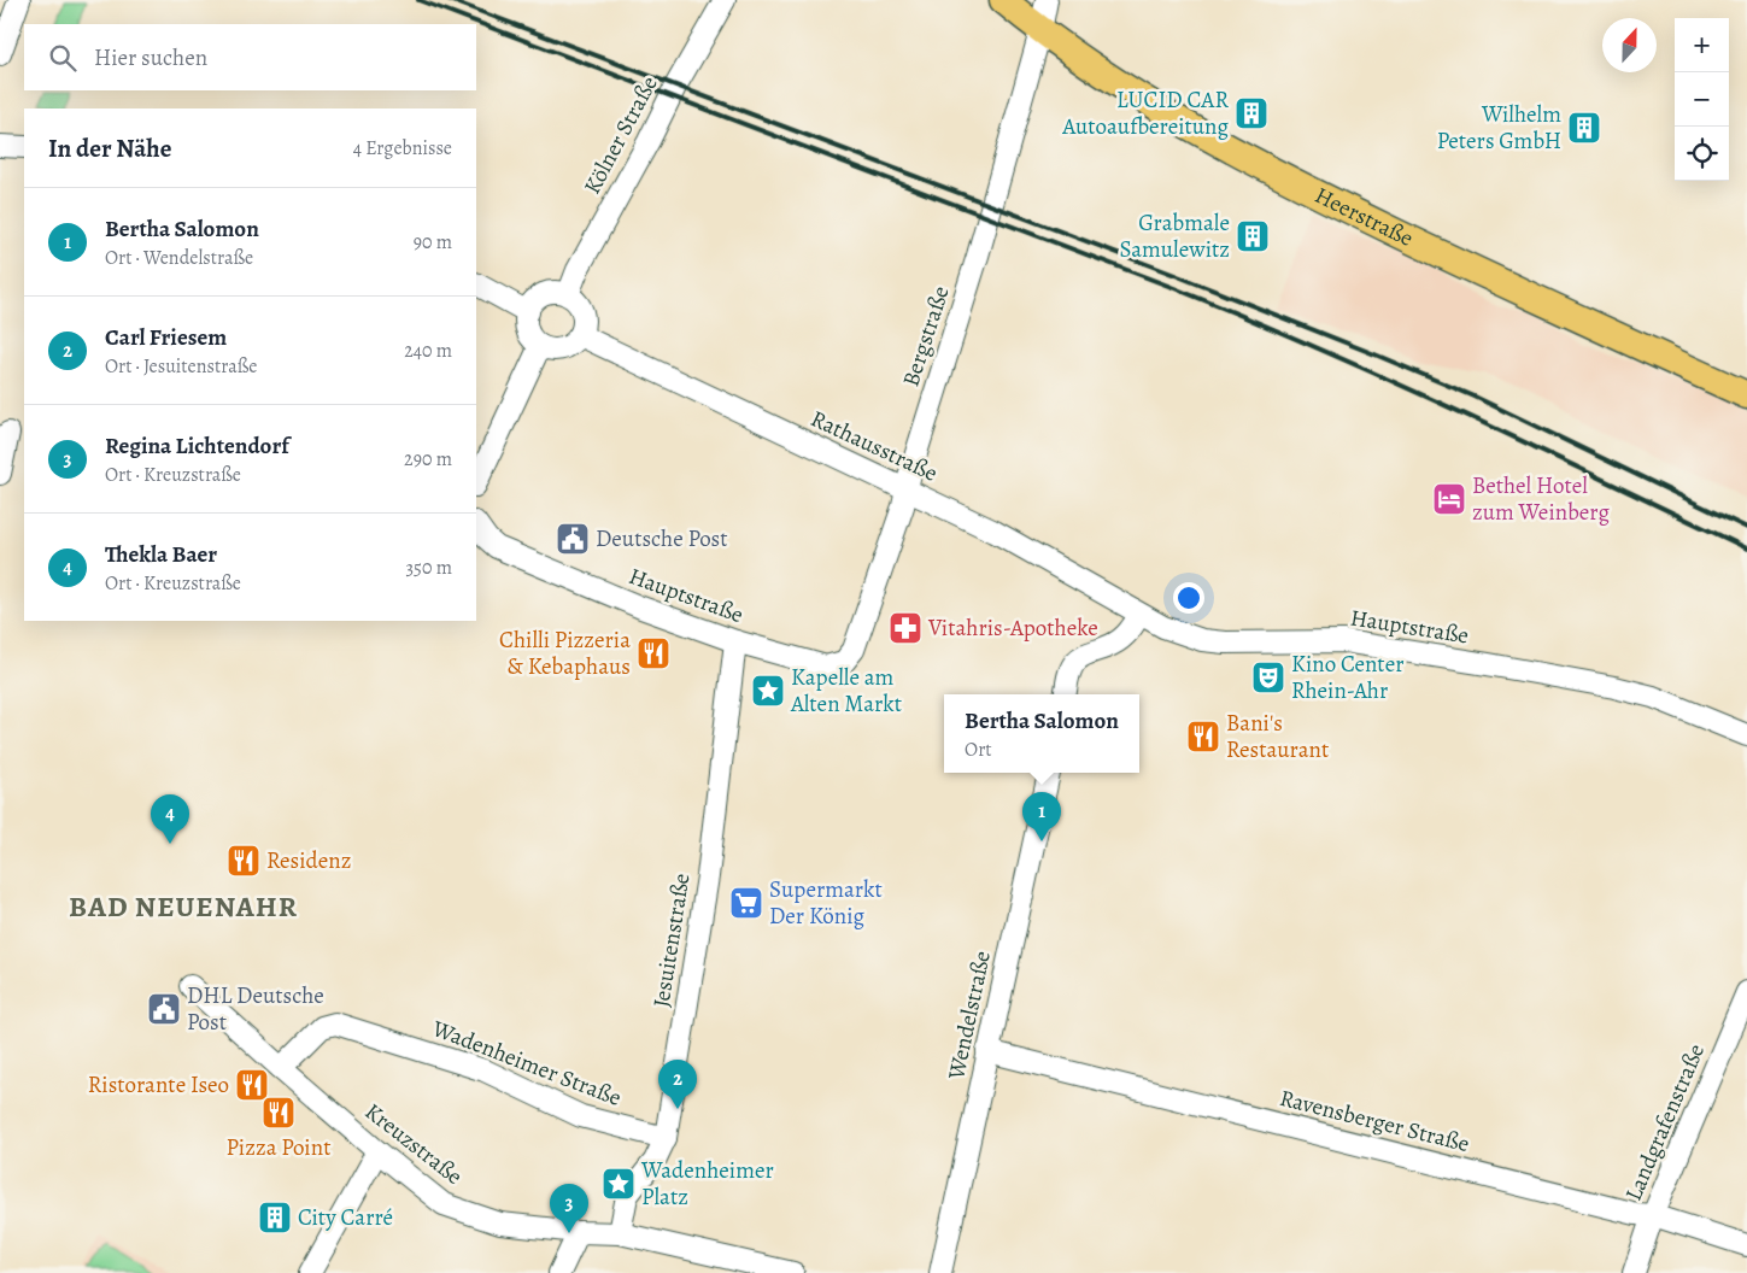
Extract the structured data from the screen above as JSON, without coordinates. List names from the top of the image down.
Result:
{
  "streets": {
    "main road": ["Heerstraße"],
    "street": [
      "Kölner Straße",
      "Bergstraße",
      "Rathausstraße",
      "Hauptstraße",
      "Jesuitenstraße",
      "Wendelstraße",
      "Wadenheimer Straße",
      "Ravensberger Straße",
      "Landgrafenstraße",
      "Kreuzstraße"
    ]
  },
  "crossings": [
    ["Kölner Straße", "Rathausstraße"],
    ["Heerstraße", "Bergstraße"],
    ["Bergstraße", "Rathausstraße"],
    ["Bergstraße", "Hauptstraße"],
    ["Rathausstraße", "Hauptstraße"],
    ["Hauptstraße", "Jesuitenstraße"],
    ["Jesuitenstraße", "Wadenheimer Straße"],
    ["Jesuitenstraße", "Kreuzstraße"],
    ["Wendelstraße", "Ravensberger Straße"],
    ["Wadenheimer Straße", "Kreuzstraße"],
    ["Ravensberger Straße", "Landgrafenstraße"]
  ],
  "districts": ["BAD NEUENAHR"],
  "places": {
    "building": [
      "LUCID CAR Autoaufbereitung",
      "Wilhelm Peters GmbH",
      "Grabmale Samulewitz",
      "City Carré"
    ],
    "hotel": ["Bethel Hotel zum Weinberg"],
    "public building": ["Deutsche Post", "DHL Deutsche Post"],
    "pharmacy": ["Vitahris-Apotheke"],
    "restaurant": [
      "Chilli Pizzeria & Kebaphaus",
      "Bani's Restaurant",
      "Residenz",
      "Ristorante Iseo",
      "Pizza Point"
    ],
    "theatre": ["Kino Center Rhein-Ahr"],
    "place": ["Kapelle am Alten Markt", "Wadenheimer Platz"],
    "supermarket": ["Supermarkt Der König"]
  },
  "north": "top",
  "page": {
    "map_buttons": ["+", "−"],
    "search": "Hier suchen",
    "heading": ["In der Nähe", "4 Ergebnisse"],
    "list": [
      {
        "mark": "1",
        "name": "Bertha Salomon",
        "note": "Ort · Wendelstraße",
        "value": "90 m"
      },
      {
        "mark": "2",
        "name": "Carl Friesem",
        "note": "Ort · Jesuitenstraße",
        "value": "240 m"
      },
      {
        "mark": "3",
        "name": "Regina Lichtendorf",
        "note": "Ort · Kreuzstraße",
        "value": "290 m"
      },
      {
        "mark": "4",
        "name": "Thekla Baer",
        "note": "Ort · Kreuzstraße",
        "value": "350 m"
      }
    ],
    "popup": ["Bertha Salomon", "Ort"],
    "pins": [
      "1",
      "4",
      "2",
      "3"
    ]
  }
}
